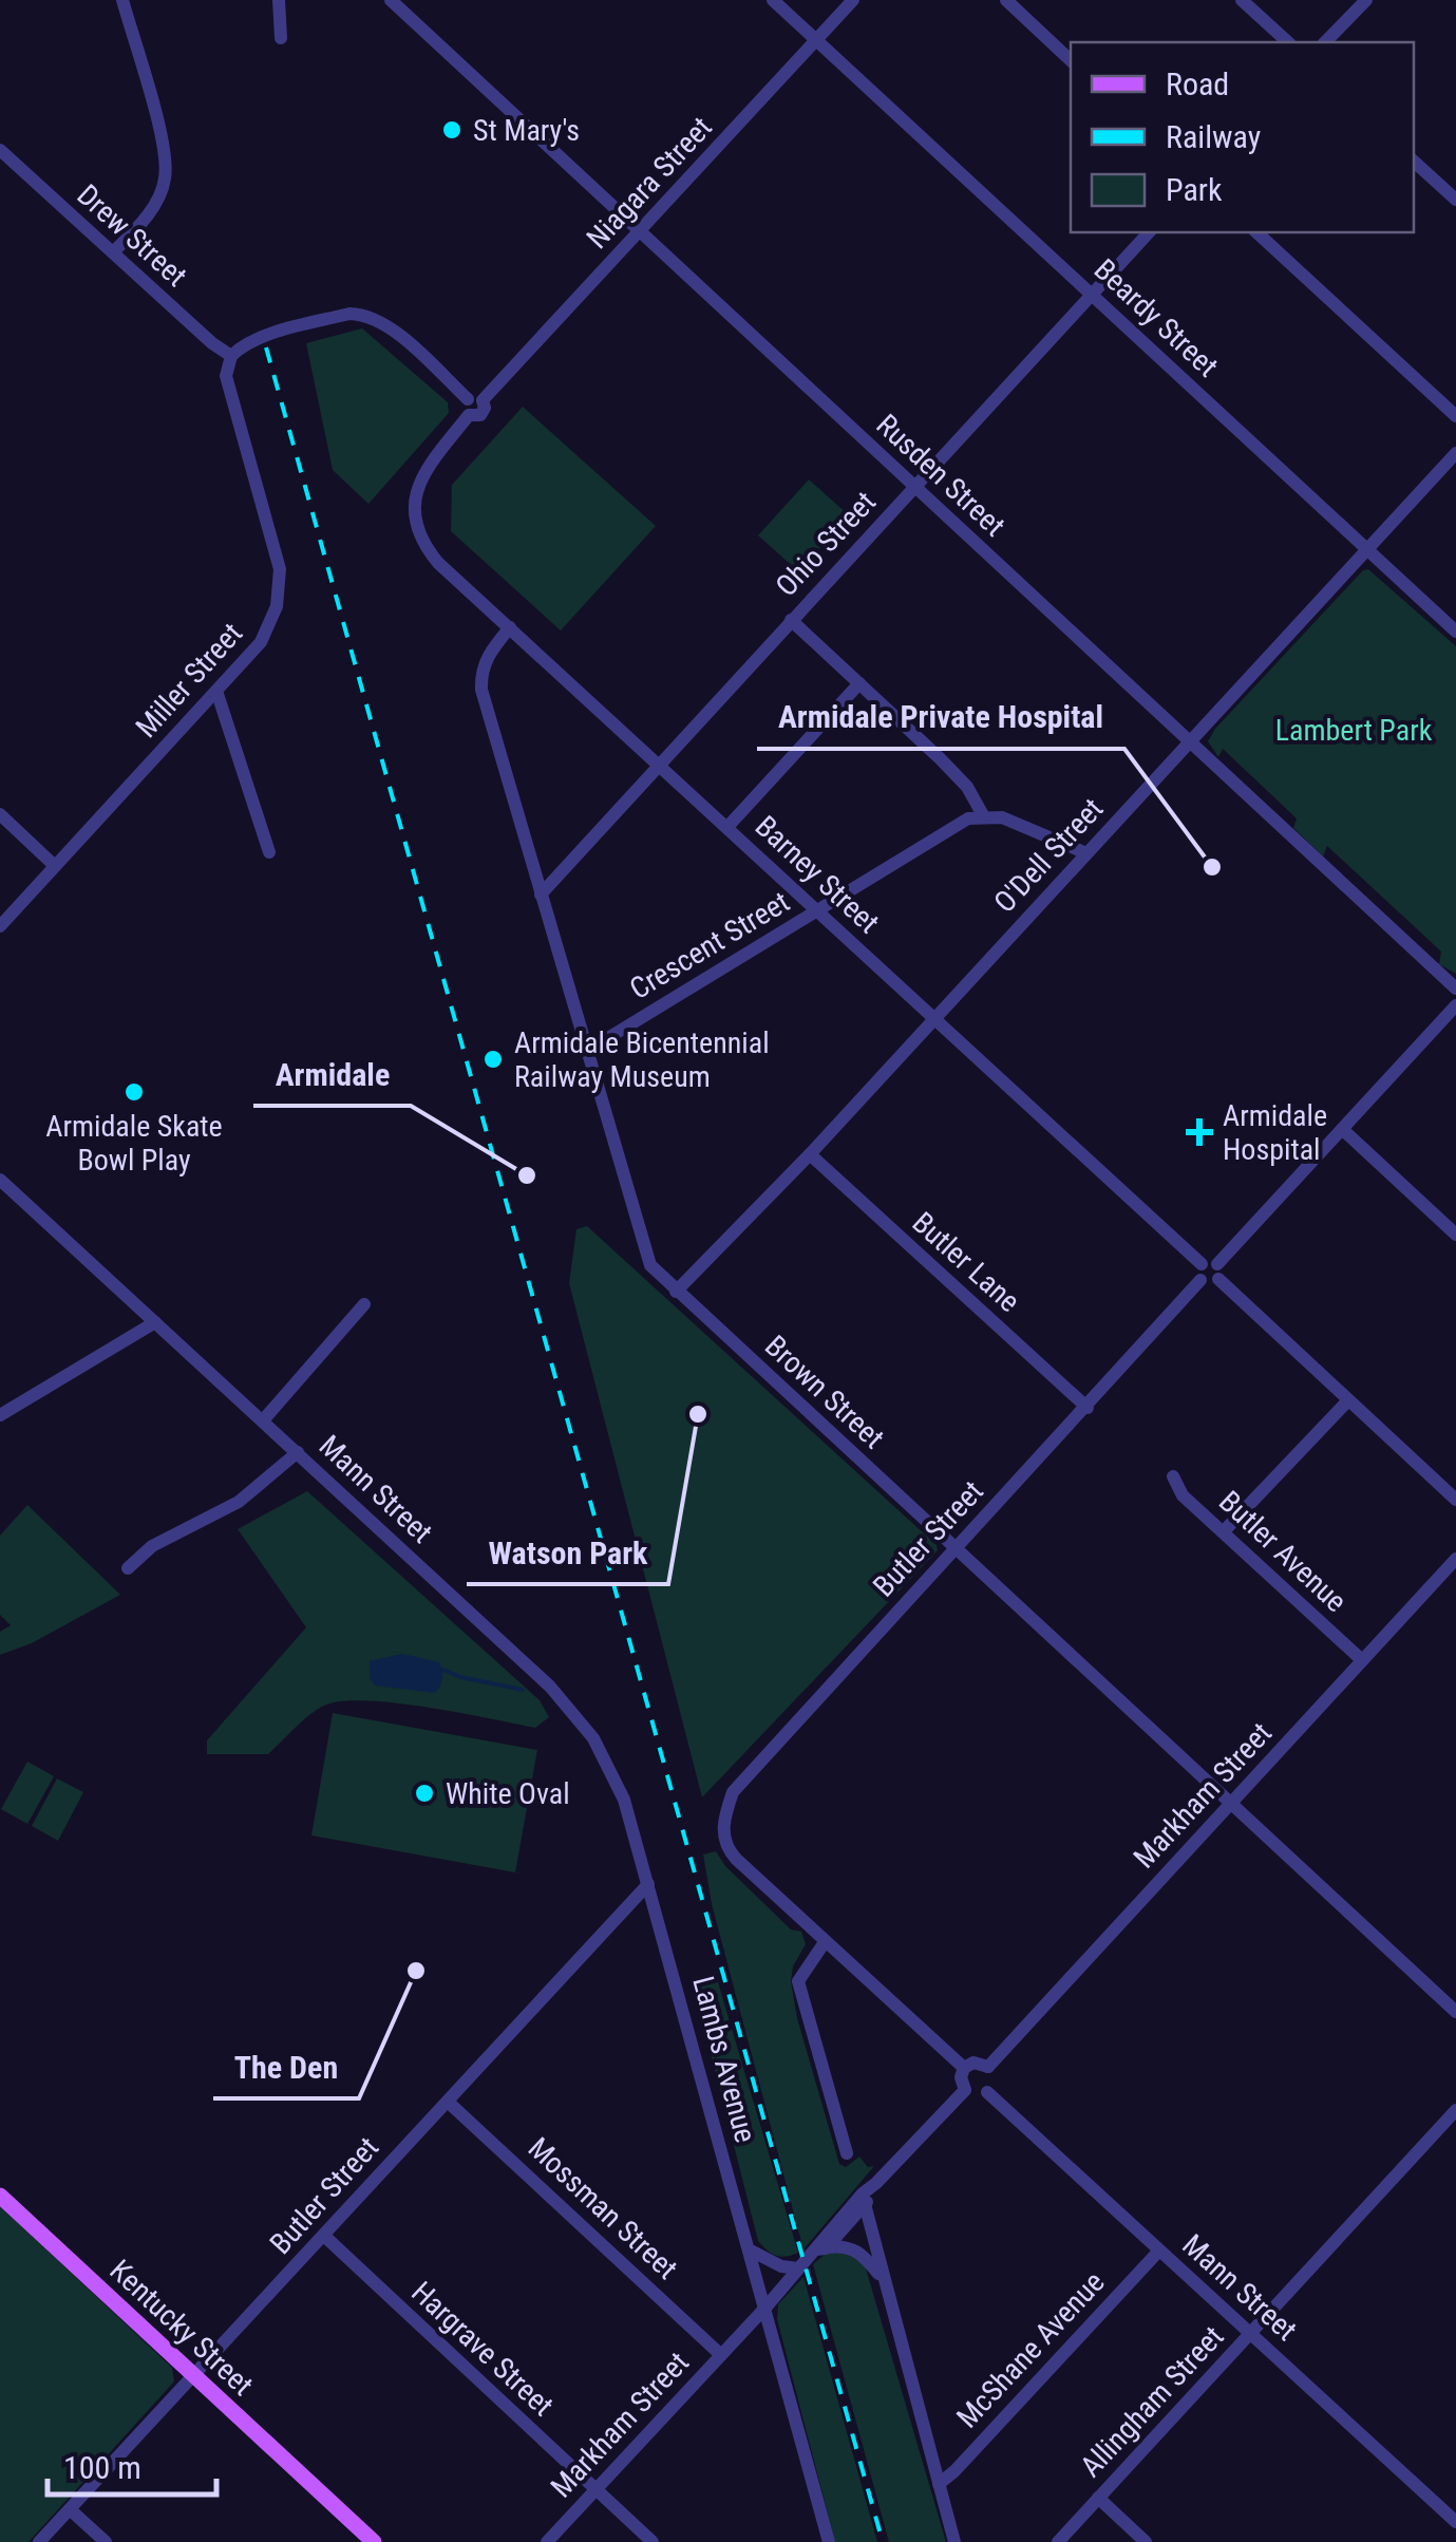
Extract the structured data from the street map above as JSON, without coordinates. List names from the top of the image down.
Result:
{
  "streets": {
    "main road": ["Kentucky Street"],
    "street": [
      "Niagara Street",
      "Drew Street",
      "Beardy Street",
      "Rusden Street",
      "Ohio Street",
      "Miller Street",
      "O'Dell Street",
      "Barney Street",
      "Crescent Street",
      "Butler Lane",
      "Brown Street",
      "Mann Street",
      "Butler Street",
      "Butler Avenue",
      "Markham Street",
      "Lambs Avenue",
      "Mossman Street",
      "Hargrave Street",
      "McShane Avenue",
      "Allingham Street"
    ]
  },
  "crossings": [
    ["Niagara Street", "Beardy Street"],
    ["Niagara Street", "Rusden Street"],
    ["Niagara Street", "Barney Street"],
    ["Drew Street", "Miller Street"],
    ["Beardy Street", "Ohio Street"],
    ["Beardy Street", "O'Dell Street"],
    ["Rusden Street", "Ohio Street"],
    ["Rusden Street", "O'Dell Street"],
    ["Ohio Street", "Barney Street"],
    ["Ohio Street", "Brown Street"],
    ["O'Dell Street", "Barney Street"],
    ["O'Dell Street", "Butler Lane"],
    ["O'Dell Street", "Brown Street"],
    ["Barney Street", "Crescent Street"],
    ["Barney Street", "Brown Street"],
    ["Barney Street", "Butler Street"],
    ["Crescent Street", "Brown Street"],
    ["Butler Lane", "Butler Street"],
    ["Brown Street", "Butler Street"],
    ["Brown Street", "Markham Street"],
    ["Mann Street", "Butler Street"],
    ["Mann Street", "Markham Street"],
    ["Mann Street", "Lambs Avenue"],
    ["Mann Street", "McShane Avenue"],
    ["Mann Street", "Allingham Street"],
    ["Butler Street", "Lambs Avenue"],
    ["Butler Street", "Mossman Street"],
    ["Butler Street", "Kentucky Street"],
    ["Butler Street", "Hargrave Street"],
    ["Butler Avenue", "Markham Street"],
    ["Markham Street", "Lambs Avenue"],
    ["Markham Street", "Mossman Street"],
    ["Markham Street", "Hargrave Street"]
  ],
  "parks": ["Lambert Park"],
  "places": {
    "other": [
      "St Mary's",
      "Armidale Private Hospital",
      "Armidale Bicentennial Railway Museum",
      "Armidale Skate Bowl Play",
      "Armidale",
      "Watson Park",
      "White Oval",
      "The Den"
    ],
    "health": ["Armidale Hospital"]
  },
  "legend": ["Road", "Railway", "Park"],
  "scale_bar": "100 m"
}
